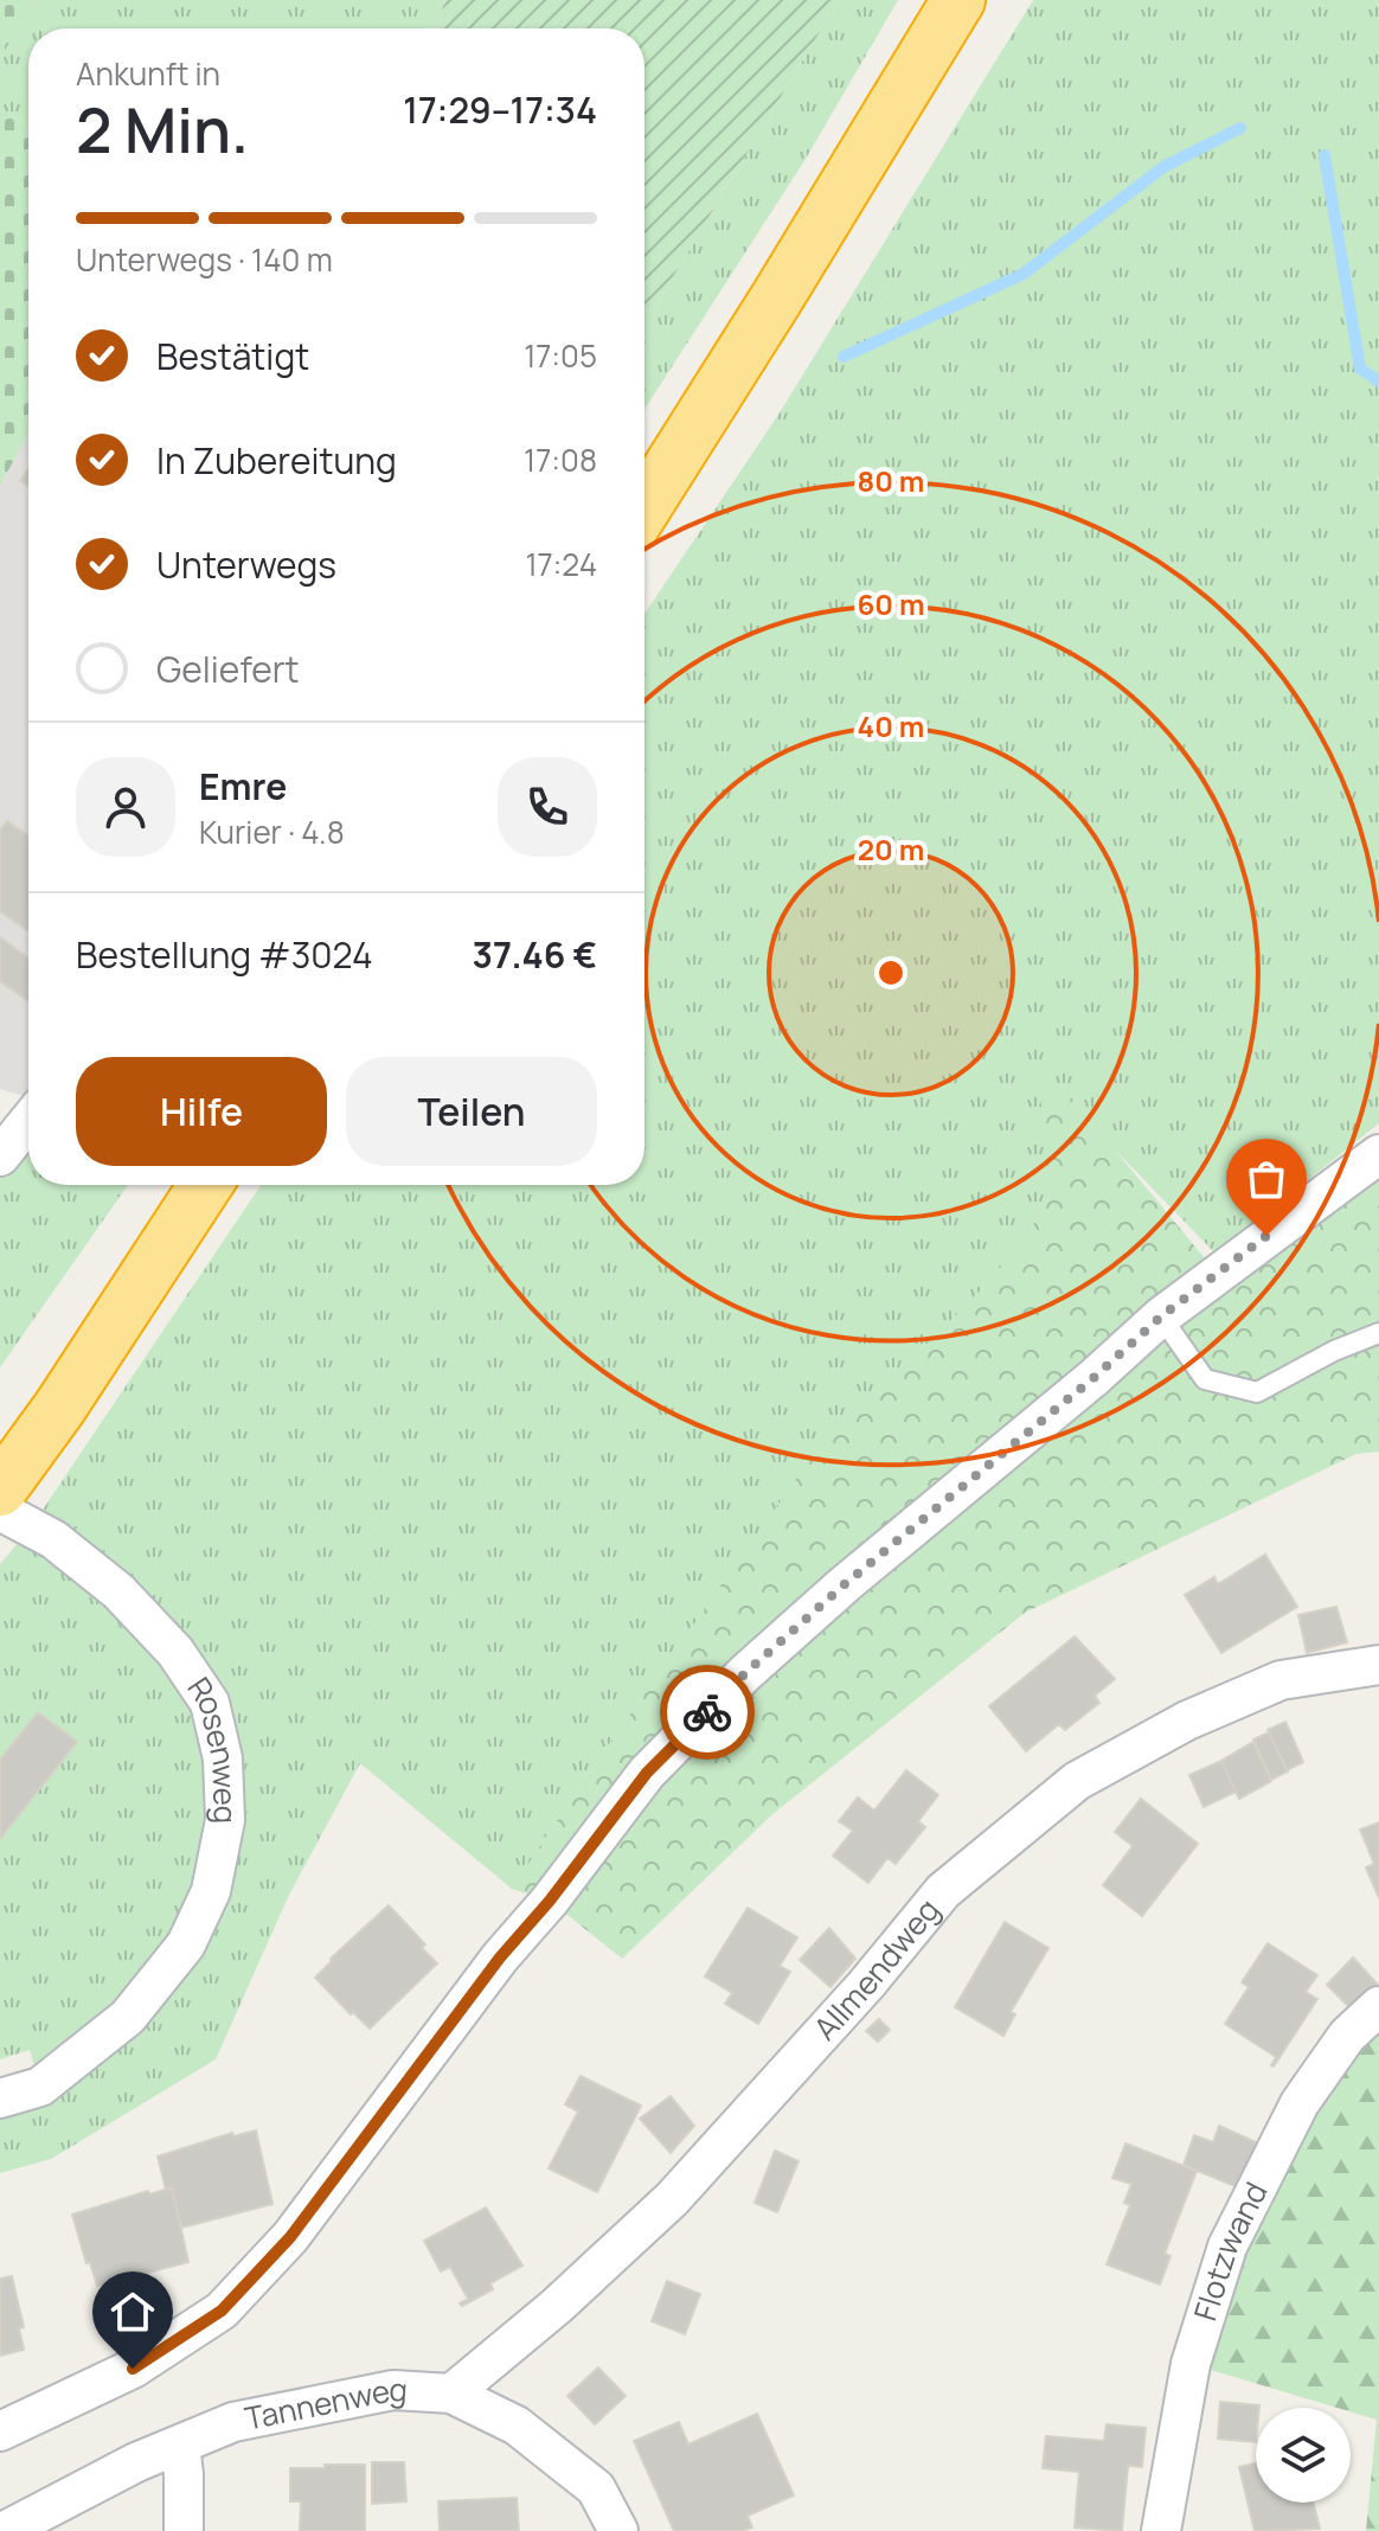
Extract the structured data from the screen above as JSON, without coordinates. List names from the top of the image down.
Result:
{
  "streets": {
    "street": [
      "Rosenweg",
      "Allmendweg",
      "Flotzwand",
      "Tannenweg"
    ]
  },
  "crossings": [
    ["Allmendweg", "Tannenweg"]
  ],
  "page": {
    "heading": ["2 Min.", "Ankunft in", "17:29–17:34"],
    "panel": [
      "Emre",
      "Kurier · 4.8",
      "Bestellung #3024",
      "37.46 €"
    ],
    "bar": "Unterwegs · 140 m",
    "list": [
      ["Bestätigt", "17:05"],
      ["In Zubereitung", "17:08"],
      ["Unterwegs", "17:24"],
      "Geliefert"
    ],
    "buttons": ["Hilfe", "Teilen"]
  },
  "rings": [
    "80 m",
    "60 m",
    "40 m",
    "20 m"
  ]
}
